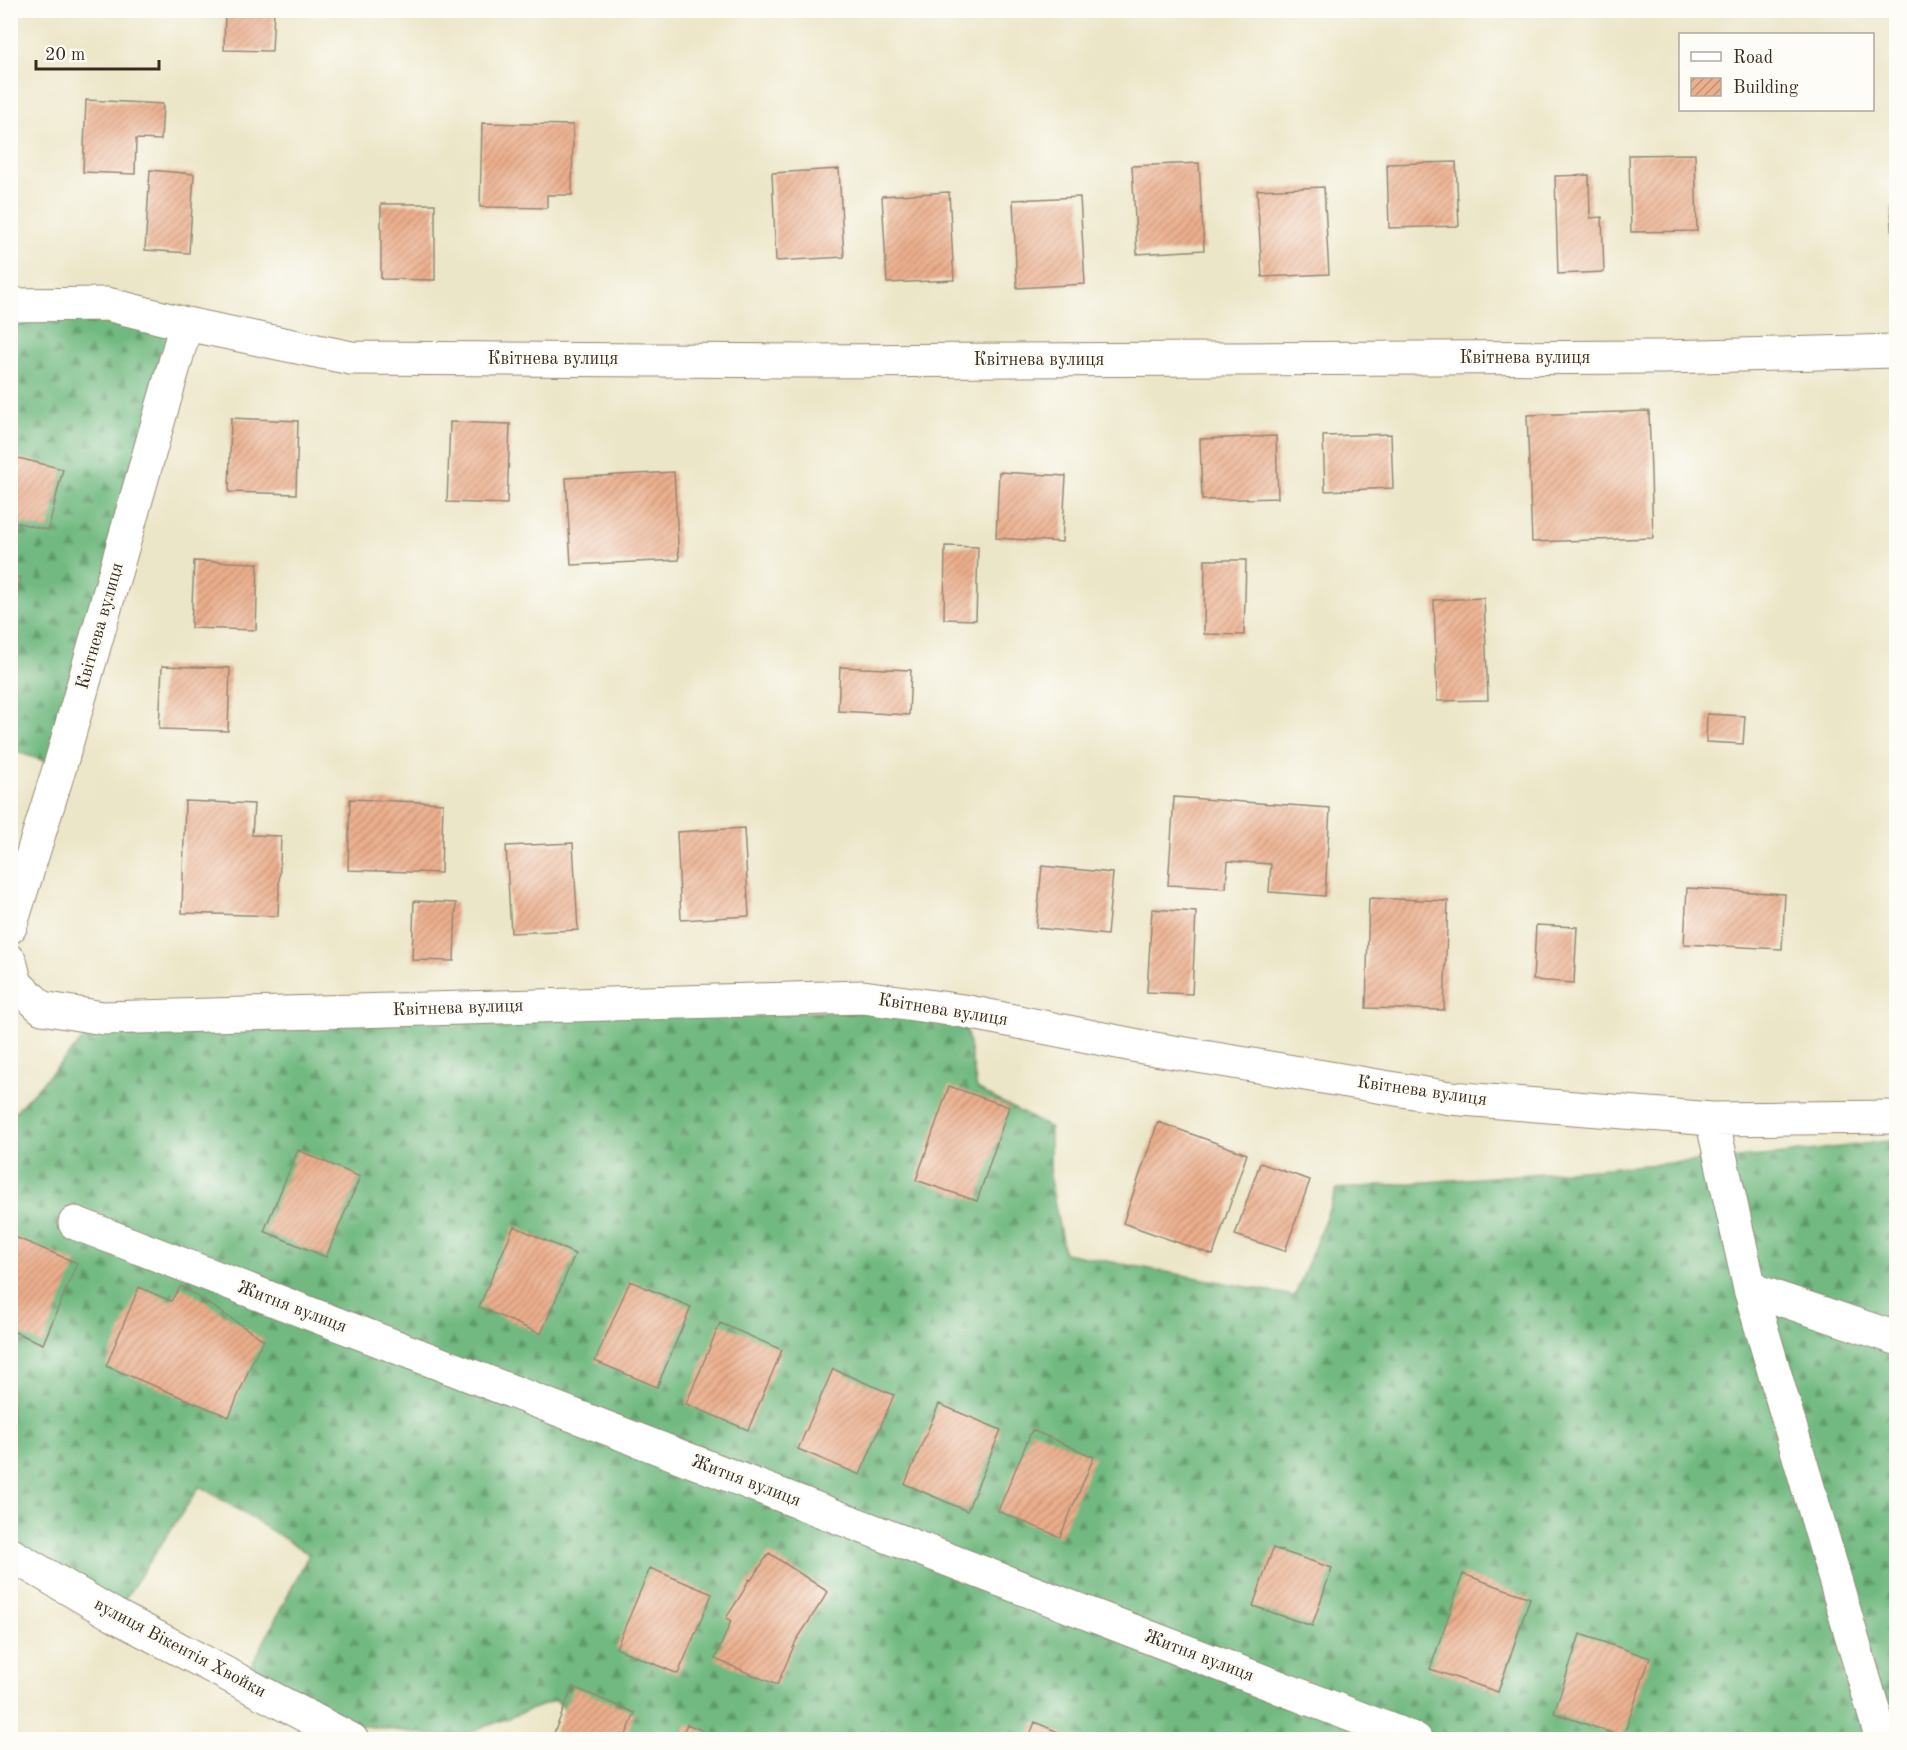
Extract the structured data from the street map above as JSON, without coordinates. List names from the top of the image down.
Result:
{
  "streets": {
    "street": ["Квітнева вулиця", "Житня вулиця", "вулиця Вікентія Хвойки"]
  },
  "legend": ["Road", "Building"],
  "scale_bar": "20 m"
}
